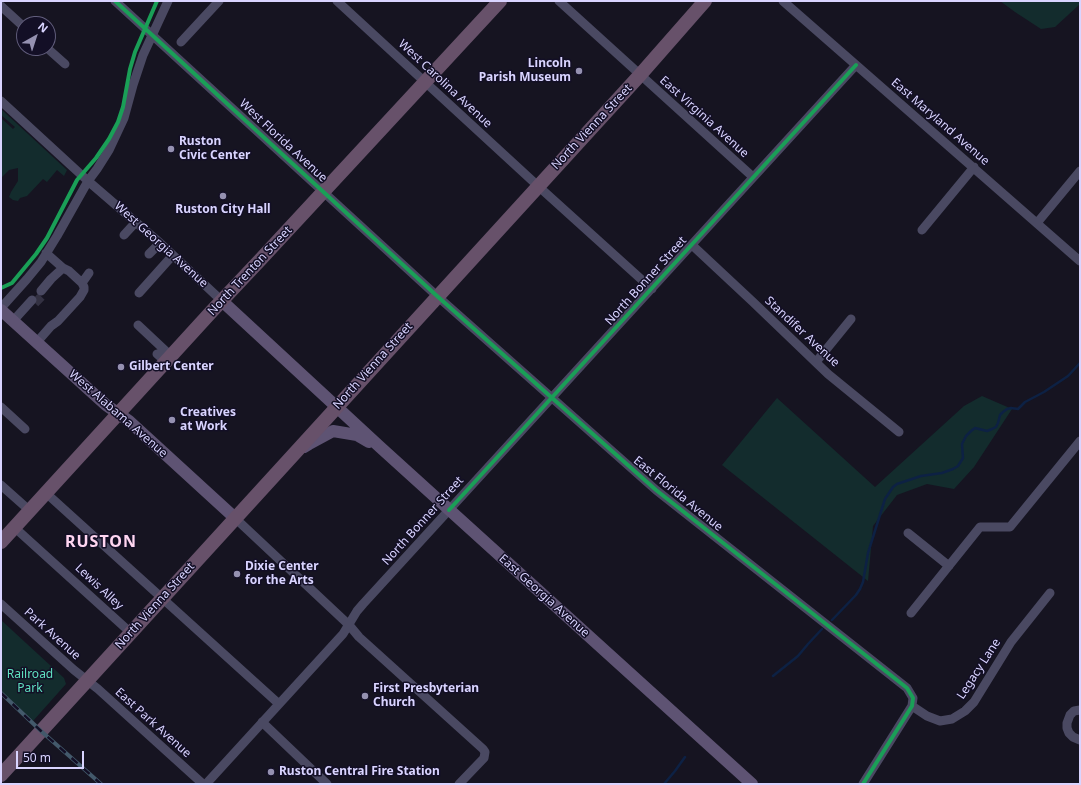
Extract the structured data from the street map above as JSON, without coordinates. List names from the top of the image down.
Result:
{
  "streets": {
    "highway": ["North Vienna Street", "North Trenton Street"],
    "main road": ["West Georgia Avenue", "West Alabama Avenue", "East Georgia Avenue"],
    "street": [
      "West Carolina Avenue",
      "East Virginia Avenue",
      "East Maryland Avenue",
      "West Florida Avenue",
      "North Bonner Street",
      "Standifer Avenue",
      "East Florida Avenue",
      "Lewis Alley",
      "Park Avenue",
      "Legacy Lane",
      "East Park Avenue"
    ]
  },
  "crossings": [
    ["West Carolina Avenue", "North Vienna Street"],
    ["West Carolina Avenue", "North Trenton Street"],
    ["West Carolina Avenue", "North Bonner Street"],
    ["East Virginia Avenue", "North Vienna Street"],
    ["East Virginia Avenue", "North Bonner Street"],
    ["East Maryland Avenue", "North Bonner Street"],
    ["North Vienna Street", "West Florida Avenue"],
    ["North Vienna Street", "West Georgia Avenue"],
    ["North Vienna Street", "West Alabama Avenue"],
    ["North Vienna Street", "East Florida Avenue"],
    ["North Vienna Street", "Lewis Alley"],
    ["North Vienna Street", "East Georgia Avenue"],
    ["North Vienna Street", "Park Avenue"],
    ["North Vienna Street", "East Park Avenue"],
    ["West Florida Avenue", "North Trenton Street"],
    ["West Florida Avenue", "East Florida Avenue"],
    ["West Georgia Avenue", "North Trenton Street"],
    ["West Georgia Avenue", "East Georgia Avenue"],
    ["North Trenton Street", "West Alabama Avenue"],
    ["North Trenton Street", "Lewis Alley"],
    ["North Bonner Street", "Standifer Avenue"],
    ["North Bonner Street", "East Florida Avenue"],
    ["North Bonner Street", "East Georgia Avenue"],
    ["East Florida Avenue", "Legacy Lane"],
    ["Park Avenue", "East Park Avenue"]
  ],
  "districts": ["RUSTON"],
  "parks": ["Railroad Park"],
  "places": [
    "Lincoln Parish Museum",
    "Ruston Civic Center",
    "Ruston City Hall",
    "Gilbert Center",
    "Creatives at Work",
    "Dixie Center for the Arts",
    "First Presbyterian Church",
    "Ruston Central Fire Station"
  ],
  "scale_bar": "50 m",
  "north": "top right"
}
